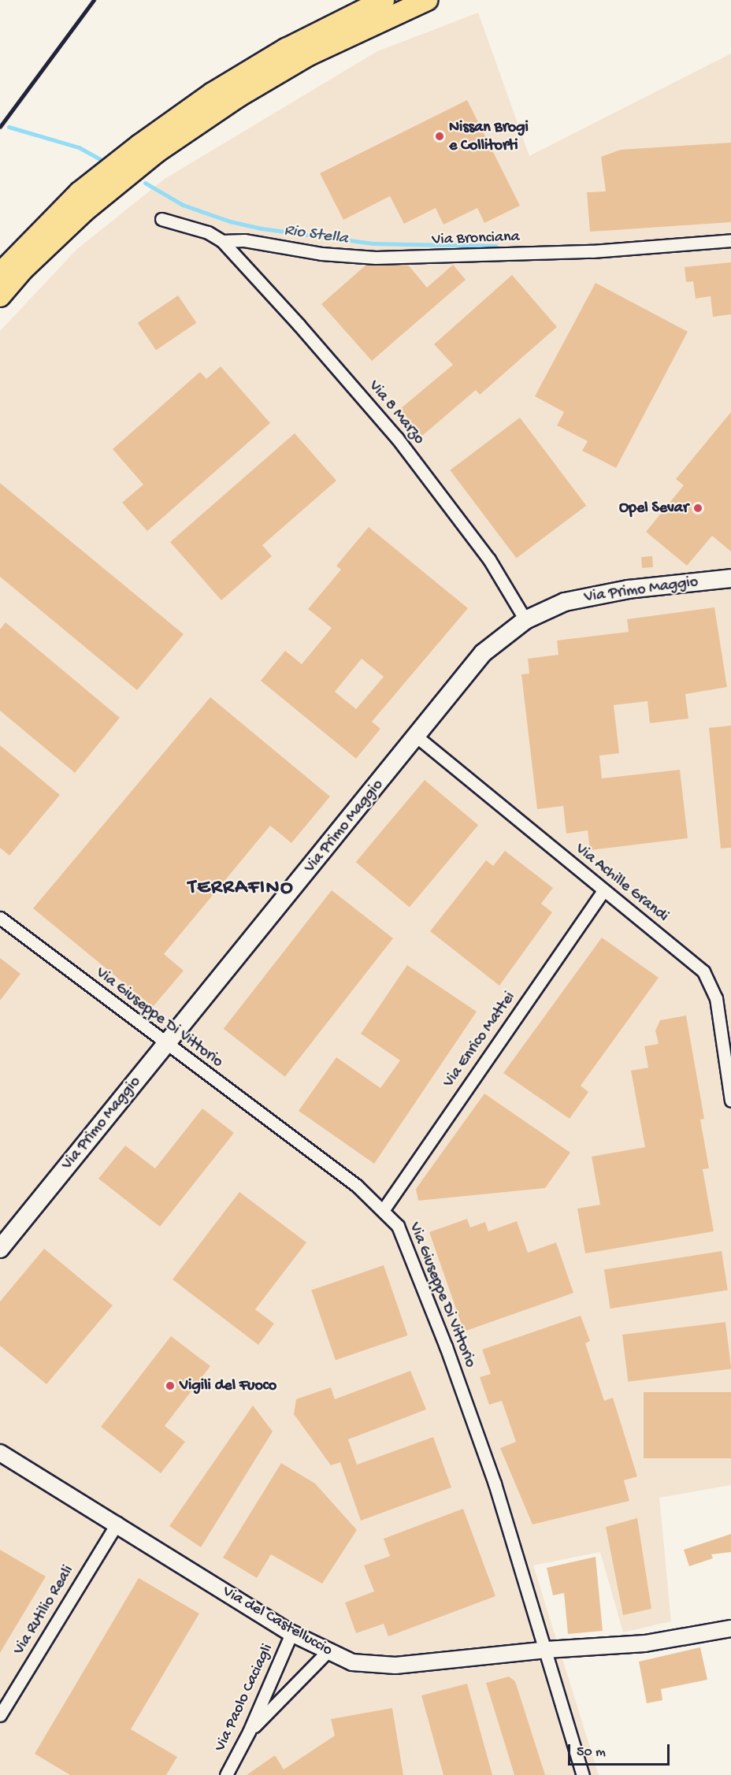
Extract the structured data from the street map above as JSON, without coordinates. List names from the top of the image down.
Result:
{
  "streets": {
    "main road": ["Via Primo Maggio"],
    "street": [
      "Via Bronciana",
      "Via 8 Marzo",
      "Via Achille Grandi",
      "Via Giuseppe Di Vittorio",
      "Via Enrico Mattei",
      "Via Rutilio Reali",
      "Via del Castelluccio",
      "Via Paolo Caciagli"
    ]
  },
  "crossings": [
    ["Via Bronciana", "Via 8 Marzo"],
    ["Via 8 Marzo", "Via Primo Maggio"],
    ["Via Primo Maggio", "Via Achille Grandi"],
    ["Via Primo Maggio", "Via Giuseppe Di Vittorio"],
    ["Via Achille Grandi", "Via Enrico Mattei"],
    ["Via Giuseppe Di Vittorio", "Via Enrico Mattei"],
    ["Via Giuseppe Di Vittorio", "Via del Castelluccio"],
    ["Via Rutilio Reali", "Via del Castelluccio"],
    ["Via del Castelluccio", "Via Paolo Caciagli"]
  ],
  "districts": ["TERRAFINO"],
  "water": ["Rio Stella"],
  "places": ["Nissan Brogi e Collitorti", "Opel Sevar", "Vigili del Fuoco"],
  "scale_bar": "50 m"
}
